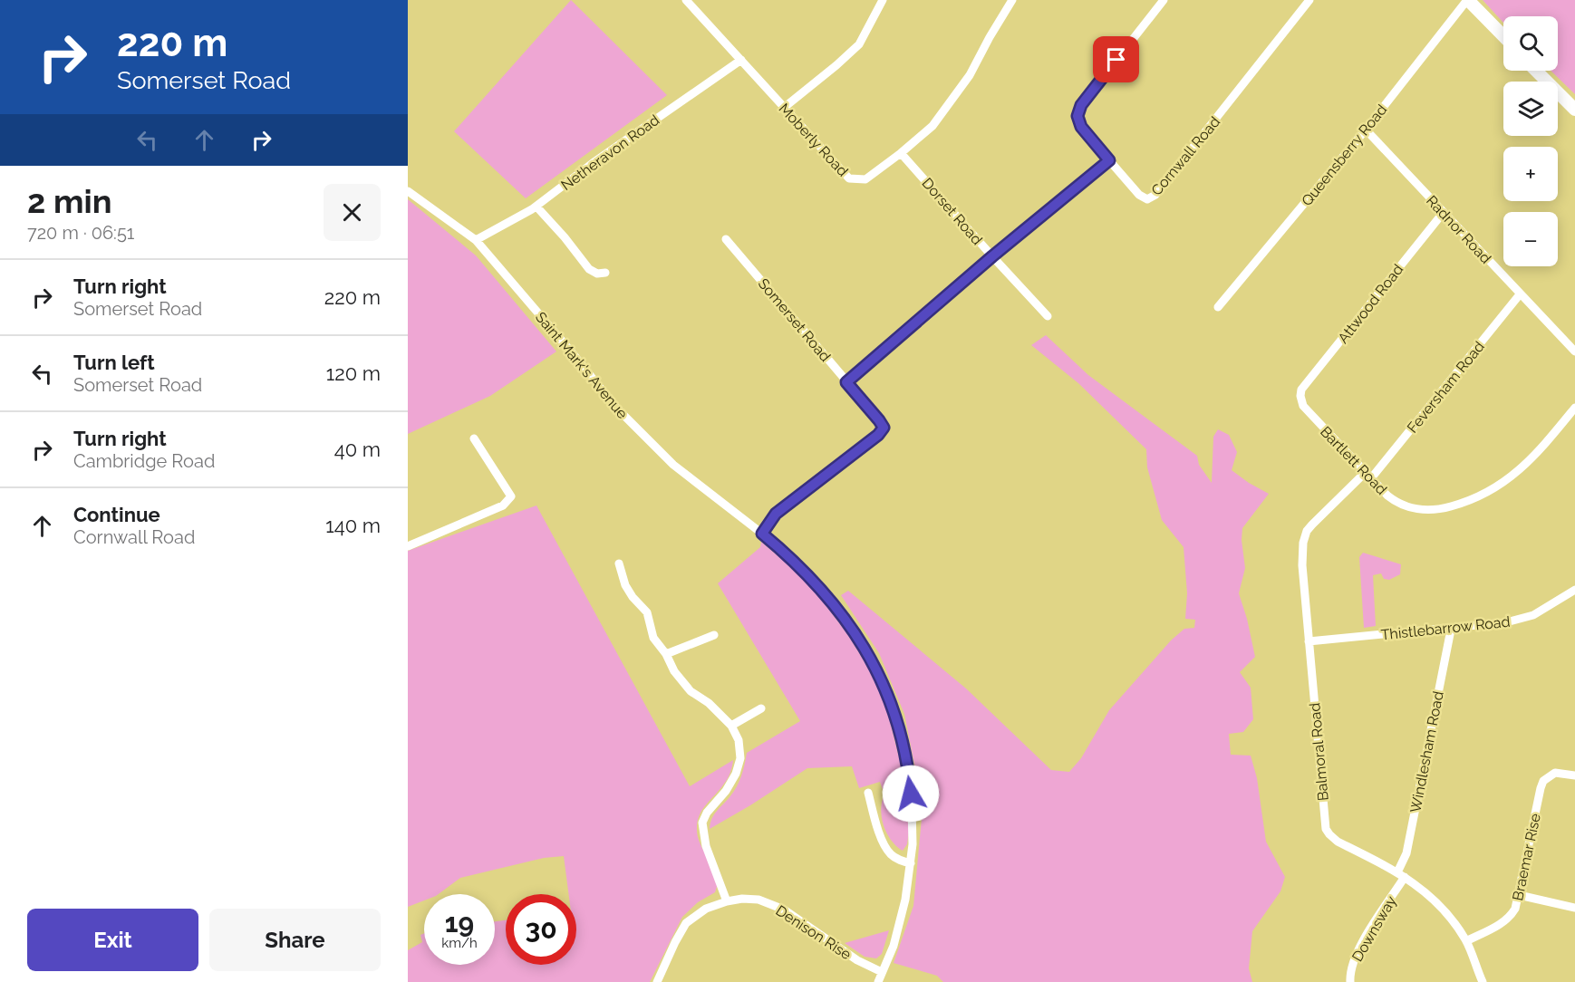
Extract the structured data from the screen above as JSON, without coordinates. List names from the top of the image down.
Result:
{
  "streets": {
    "street": [
      "Moberly Road",
      "Netheravon Road",
      "Queensberry Road",
      "Cornwall Road",
      "Dorset Road",
      "Radnor Road",
      "Attwood Road",
      "Somerset Road",
      "Saint Mark's Avenue",
      "Feversham Road",
      "Bartlett Road",
      "Thistlebarrow Road",
      "Balmoral Road",
      "Windlesham Road",
      "Braemar Rise",
      "Downsway",
      "Denison Rise"
    ]
  },
  "crossings": [
    ["Moberly Road", "Netheravon Road"],
    ["Moberly Road", "Dorset Road"],
    ["Netheravon Road", "Saint Mark's Avenue"],
    ["Queensberry Road", "Radnor Road"],
    ["Radnor Road", "Attwood Road"],
    ["Radnor Road", "Feversham Road"],
    ["Attwood Road", "Bartlett Road"],
    ["Somerset Road", "Saint Mark's Avenue"],
    ["Saint Mark's Avenue", "Denison Rise"],
    ["Feversham Road", "Bartlett Road"],
    ["Feversham Road", "Balmoral Road"],
    ["Bartlett Road", "Balmoral Road"],
    ["Thistlebarrow Road", "Balmoral Road"],
    ["Thistlebarrow Road", "Windlesham Road"],
    ["Balmoral Road", "Windlesham Road"],
    ["Balmoral Road", "Braemar Rise"],
    ["Balmoral Road", "Downsway"],
    ["Windlesham Road", "Downsway"]
  ],
  "page": {
    "turn": ["220 m", "Somerset Road"],
    "map_buttons": ["+", "−"],
    "heading": ["2 min", "720 m · 06:51"],
    "list": [
      {
        "name": "Turn right",
        "note": "Somerset Road",
        "value": "220 m"
      },
      {
        "name": "Turn left",
        "note": "Somerset Road",
        "value": "120 m"
      },
      {
        "name": "Turn right",
        "note": "Cambridge Road",
        "value": "40 m"
      },
      {
        "name": "Continue",
        "note": "Cornwall Road",
        "value": "140 m"
      }
    ],
    "speed": "19 km/h",
    "limit": "30",
    "buttons": ["Exit", "Share"]
  }
}
